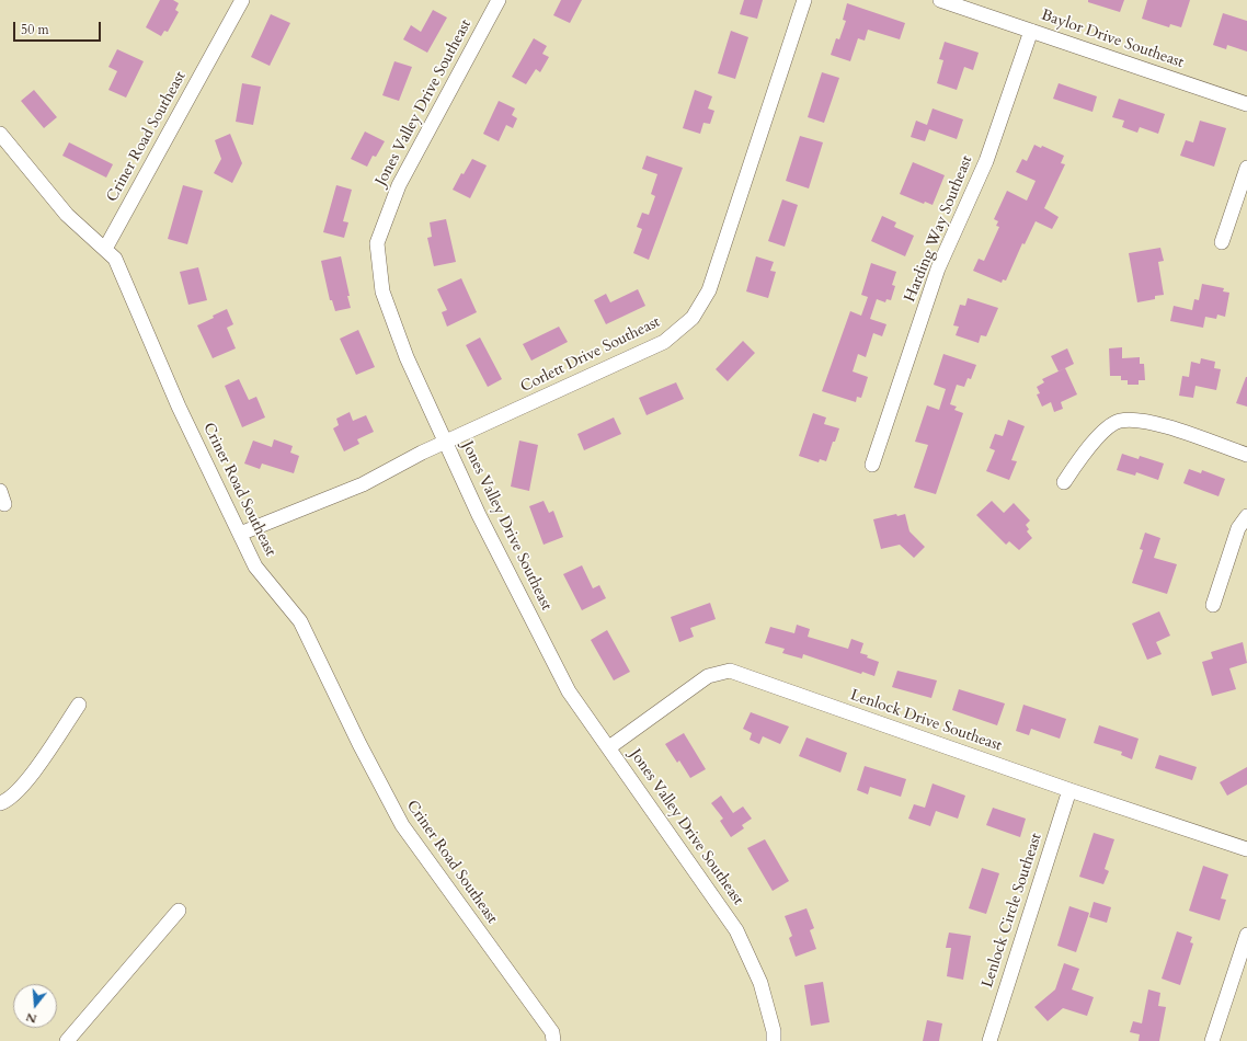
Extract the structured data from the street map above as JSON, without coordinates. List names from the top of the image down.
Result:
{
  "streets": {
    "street": [
      "Baylor Drive Southeast",
      "Jones Valley Drive Southeast",
      "Criner Road Southeast",
      "Harding Way Southeast",
      "Corlett Drive Southeast",
      "Lenlock Drive Southeast",
      "Lenlock Circle Southeast"
    ]
  },
  "crossings": [
    ["Baylor Drive Southeast", "Harding Way Southeast"],
    ["Jones Valley Drive Southeast", "Corlett Drive Southeast"],
    ["Jones Valley Drive Southeast", "Lenlock Drive Southeast"],
    ["Criner Road Southeast", "Corlett Drive Southeast"],
    ["Lenlock Drive Southeast", "Lenlock Circle Southeast"]
  ],
  "scale_bar": "50 m",
  "north": "bottom"
}
